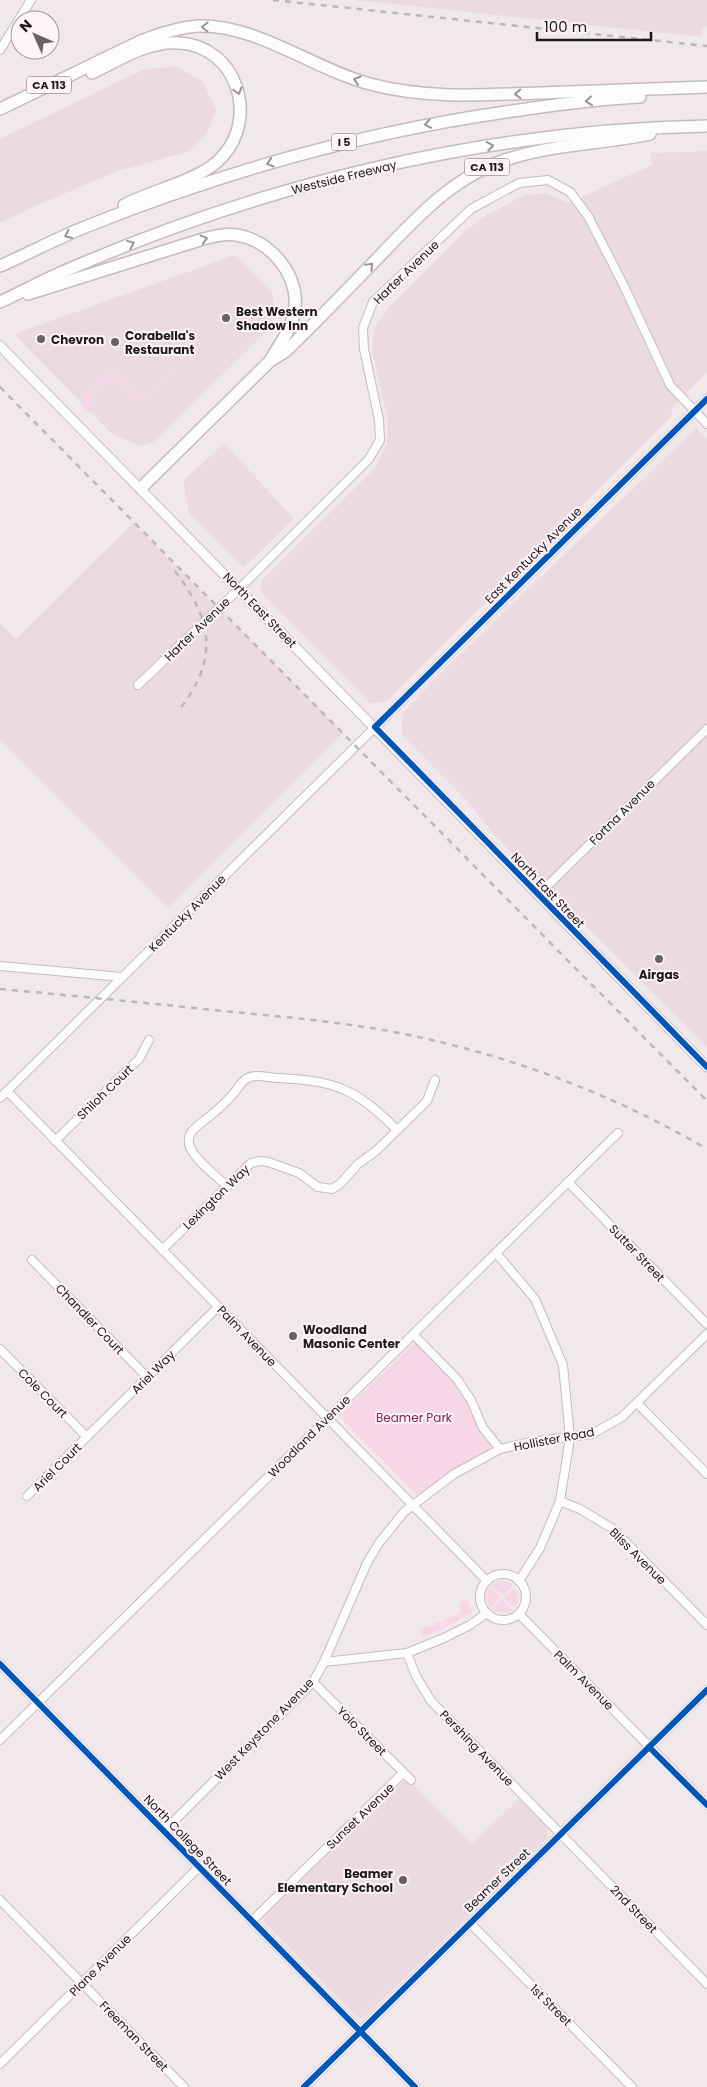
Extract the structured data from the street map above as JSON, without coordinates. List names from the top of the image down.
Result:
{
  "streets": {
    "highway": ["CA 113", "I 5", "Westside Freeway"],
    "main road": ["North East Street"],
    "street": [
      "Harter Avenue",
      "East Kentucky Avenue",
      "Fortna Avenue",
      "Kentucky Avenue",
      "Shiloh Court",
      "Lexington Way",
      "Sutter Street",
      "Chandler Court",
      "Palm Avenue",
      "Ariel Way",
      "Cole Court",
      "Woodland Avenue",
      "Hollister Road",
      "Ariel Court",
      "Bliss Avenue",
      "West Keystone Avenue",
      "Yolo Street",
      "Pershing Avenue",
      "Sunset Avenue",
      "North College Street",
      "Beamer Street",
      "2nd Street",
      "Plane Avenue",
      "1st Street",
      "Freeman Street"
    ]
  },
  "crossings": [
    ["CA 113", "Westside Freeway"],
    ["CA 113", "North East Street"],
    ["Harter Avenue", "East Kentucky Avenue"],
    ["Harter Avenue", "North East Street"],
    ["East Kentucky Avenue", "North East Street"],
    ["East Kentucky Avenue", "Kentucky Avenue"],
    ["North East Street", "Fortna Avenue"],
    ["North East Street", "Kentucky Avenue"],
    ["Kentucky Avenue", "Palm Avenue"],
    ["Shiloh Court", "Palm Avenue"],
    ["Lexington Way", "Palm Avenue"],
    ["Sutter Street", "Woodland Avenue"],
    ["Chandler Court", "Ariel Way"],
    ["Palm Avenue", "Ariel Way"],
    ["Palm Avenue", "Woodland Avenue"],
    ["Palm Avenue", "Hollister Road"],
    ["Palm Avenue", "Beamer Street"],
    ["Ariel Way", "Cole Court"],
    ["Ariel Way", "Ariel Court"],
    ["Cole Court", "Ariel Court"],
    ["Woodland Avenue", "North College Street"],
    ["Hollister Road", "West Keystone Avenue"],
    ["West Keystone Avenue", "Yolo Street"],
    ["West Keystone Avenue", "North College Street"],
    ["Yolo Street", "Sunset Avenue"],
    ["Pershing Avenue", "Beamer Street"],
    ["Pershing Avenue", "2nd Street"],
    ["Sunset Avenue", "North College Street"],
    ["North College Street", "Beamer Street"],
    ["North College Street", "Plane Avenue"],
    ["Beamer Street", "2nd Street"],
    ["Beamer Street", "1st Street"],
    ["Plane Avenue", "Freeman Street"]
  ],
  "parks": ["Beamer Park"],
  "places": [
    "Best Western Shadow Inn",
    "Chevron",
    "Corabella's Restaurant",
    "Airgas",
    "Woodland Masonic Center",
    "Beamer Elementary School"
  ],
  "scale_bar": "100 m",
  "north": "top left"
}
